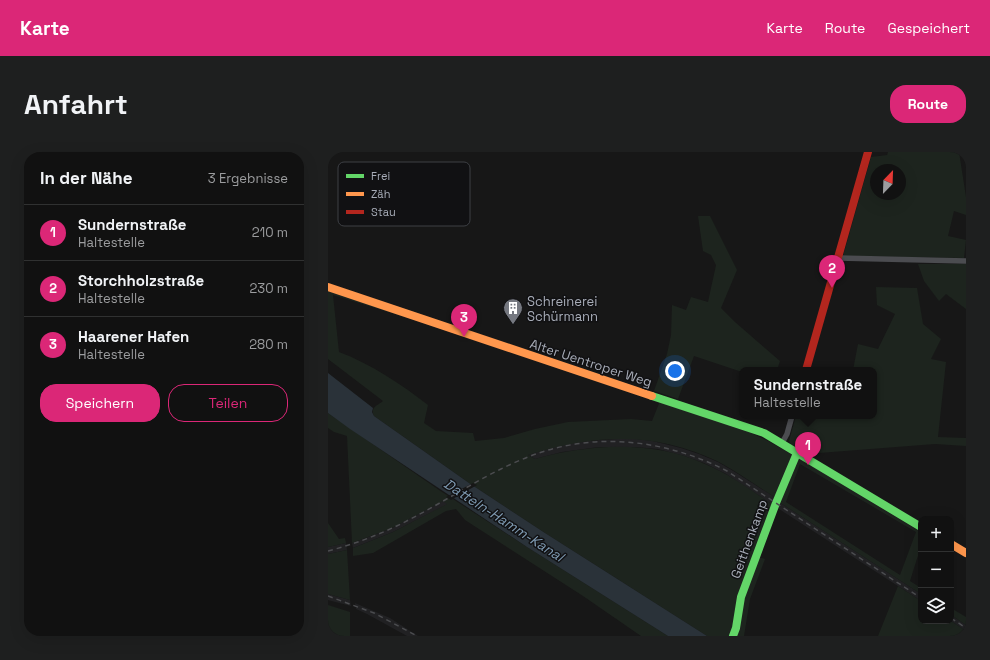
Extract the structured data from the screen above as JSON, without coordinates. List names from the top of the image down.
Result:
{
  "streets": {
    "street": ["Alter Uentroper Weg", "Geithenkamp"]
  },
  "crossings": [
    ["Alter Uentroper Weg", "Geithenkamp"]
  ],
  "water": ["Datteln-Hamm-Kanal"],
  "places": {
    "building": ["Schreinerei Schürmann"]
  },
  "legend": ["Frei", "Zäh", "Stau"],
  "north": "top right",
  "page": {
    "header": "Karte",
    "nav": ["Karte", "Route", "Gespeichert"],
    "buttons": [
      "Route",
      ["Speichern", "Teilen"]
    ],
    "title": "Anfahrt",
    "heading": ["In der Nähe", "3 Ergebnisse"],
    "list": [
      {
        "mark": "1",
        "name": "Sundernstraße",
        "note": "Haltestelle",
        "value": "210 m"
      },
      {
        "mark": "2",
        "name": "Storchholzstraße",
        "note": "Haltestelle",
        "value": "230 m"
      },
      {
        "mark": "3",
        "name": "Haarener Hafen",
        "note": "Haltestelle",
        "value": "280 m"
      }
    ],
    "pins": ["2", "3", "1"],
    "popup": ["Sundernstraße", "Haltestelle"],
    "map_buttons": ["+", "−"]
  }
}
